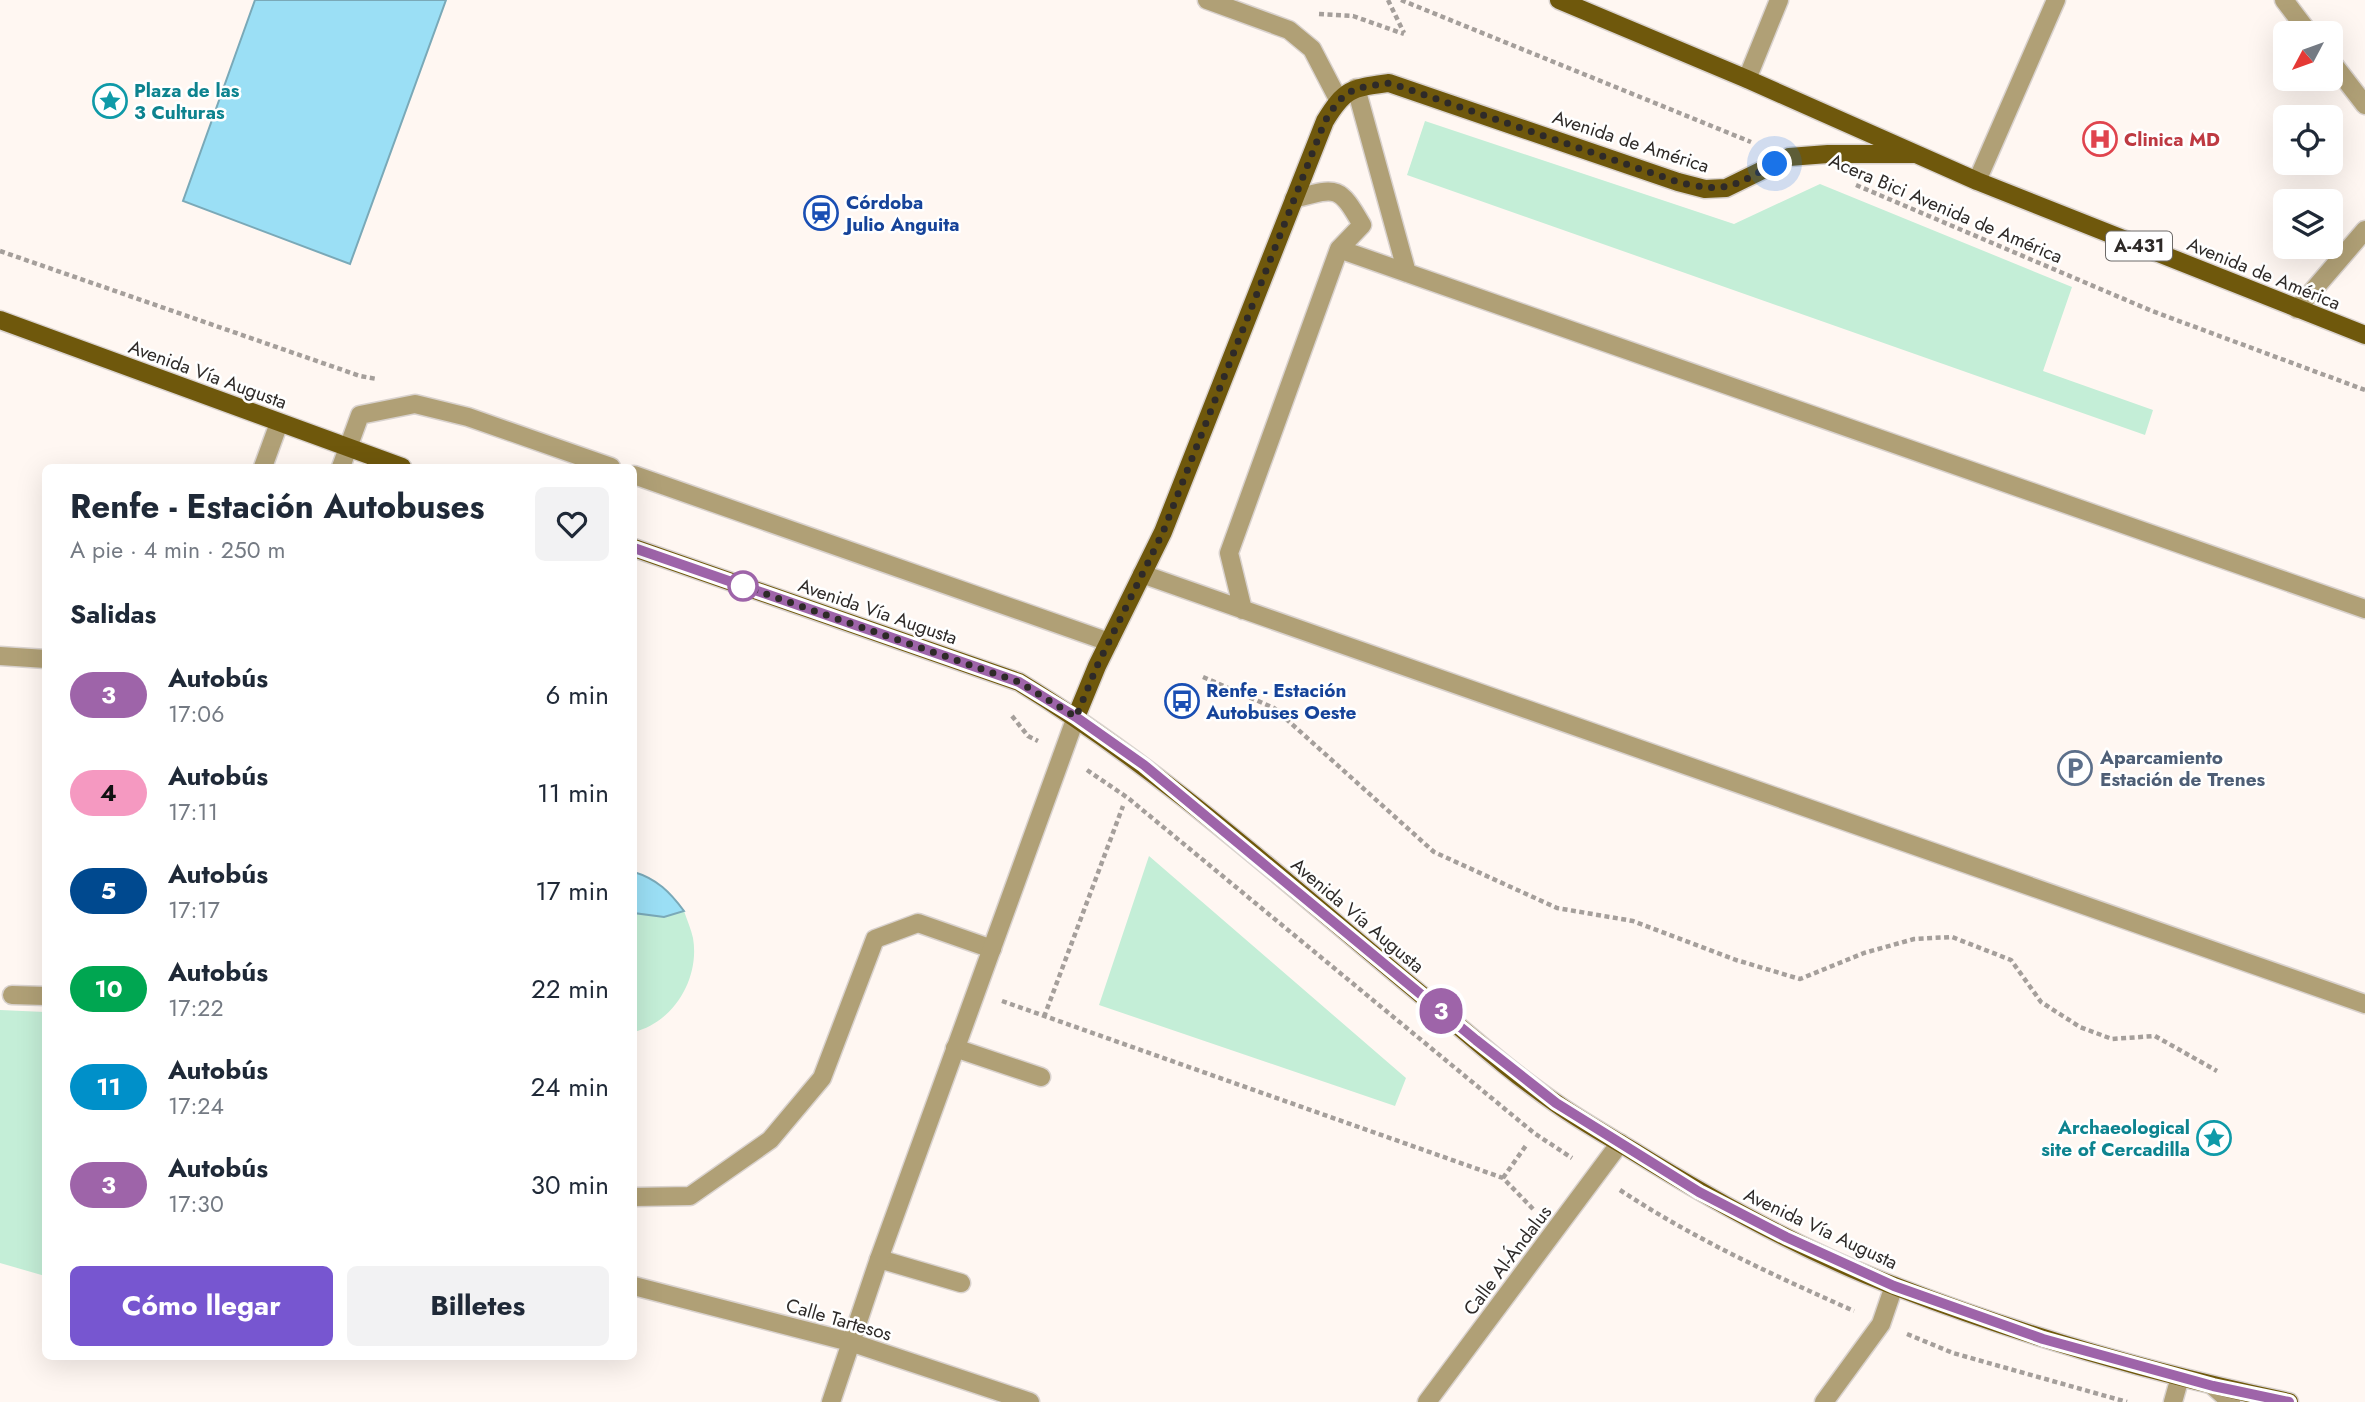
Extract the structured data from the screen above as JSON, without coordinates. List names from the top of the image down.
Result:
{
  "streets": {
    "main road": ["Avenida de América", "A-431", "Avenida Vía Augusta"],
    "street": ["Calle Al-Ándalus", "Calle Tartesos"],
    "path": ["Acera Bici Avenida de América"]
  },
  "crossings": [
    ["Avenida Vía Augusta", "Calle Al-Ándalus"]
  ],
  "places": {
    "place": ["Plaza de las 3 Culturas", "Archaeological site of Cercadilla"],
    "hospital": ["Clinica MD"],
    "station": ["Córdoba Julio Anguita"],
    "bus stop": ["Renfe - Estación Autobuses Oeste"],
    "parking": ["Aparcamiento Estación de Trenes"]
  },
  "lines": ["bus line 3"],
  "north": "bottom left",
  "page": {
    "on_map": "3",
    "heading": [
      ["Renfe - Estación Autobuses", "A pie · 4 min · 250 m"],
      "Salidas"
    ],
    "list": [
      {
        "mark": "3",
        "name": "Autobús",
        "note": "17:06",
        "value": "6 min"
      },
      {
        "mark": "4",
        "name": "Autobús",
        "note": "17:11",
        "value": "11 min"
      },
      {
        "mark": "5",
        "name": "Autobús",
        "note": "17:17",
        "value": "17 min"
      },
      {
        "mark": "10",
        "name": "Autobús",
        "note": "17:22",
        "value": "22 min"
      },
      {
        "mark": "11",
        "name": "Autobús",
        "note": "17:24",
        "value": "24 min"
      },
      {
        "mark": "3",
        "name": "Autobús",
        "note": "17:30",
        "value": "30 min"
      }
    ],
    "buttons": ["Cómo llegar", "Billetes"]
  }
}
